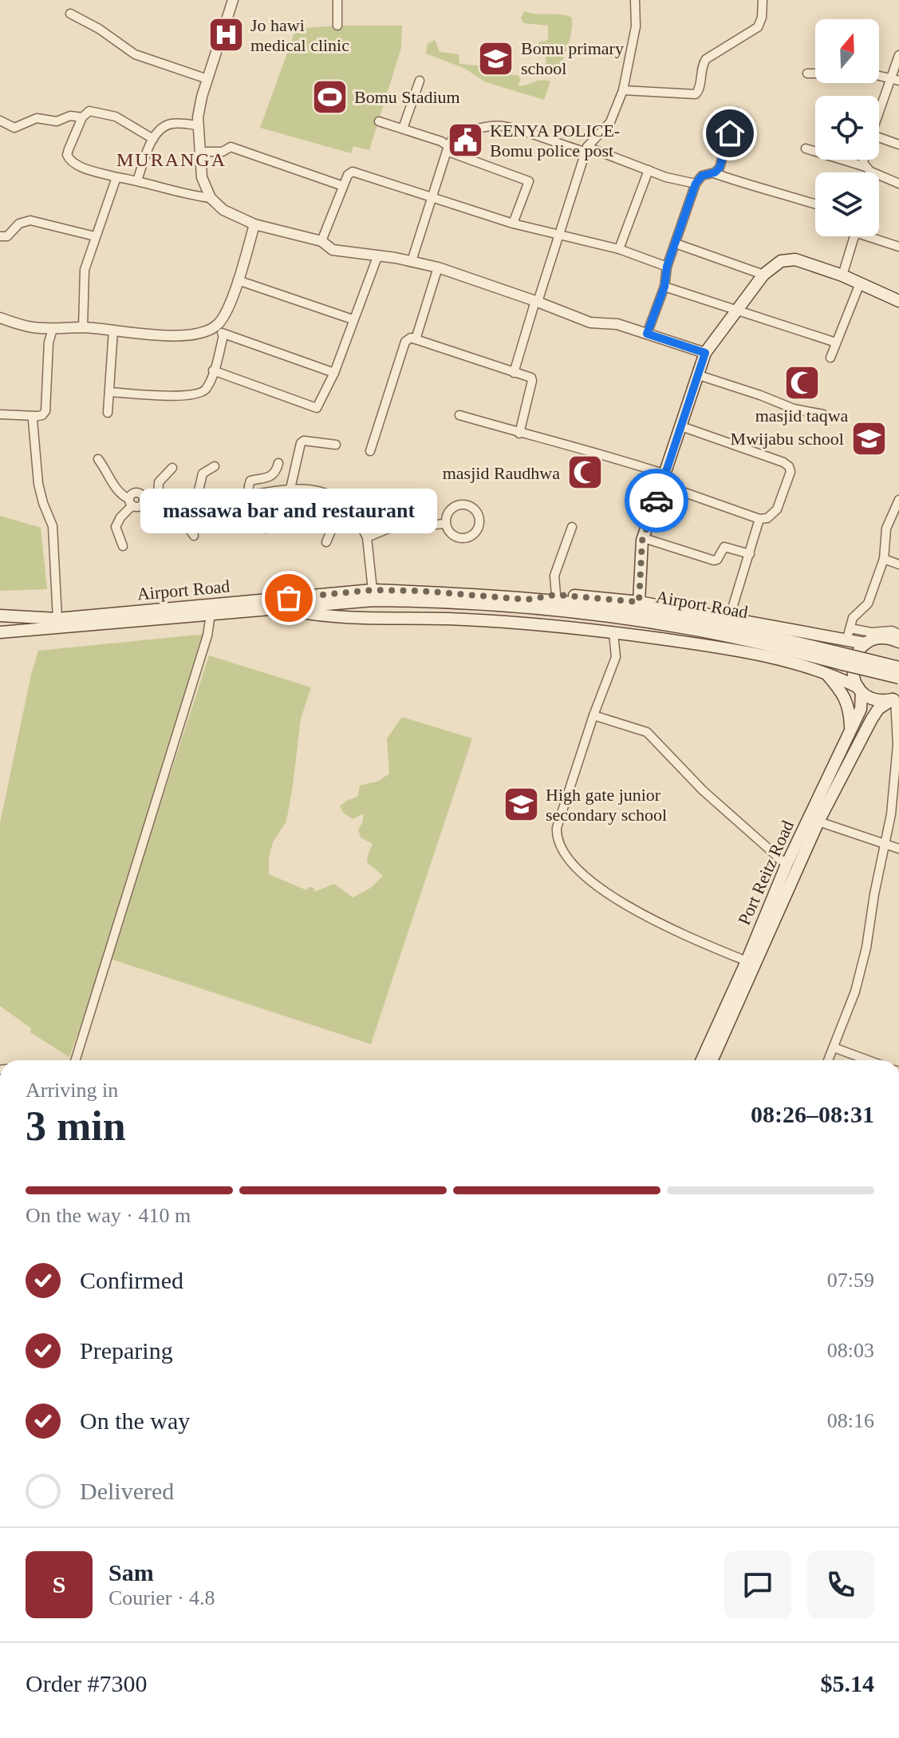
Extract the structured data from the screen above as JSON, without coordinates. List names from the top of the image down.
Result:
{
  "streets": {
    "main road": ["Airport Road", "Port Reitz Road"]
  },
  "districts": ["MURANGA"],
  "places": {
    "hospital": ["Jo hawi medical clinic"],
    "school or university": ["Bomu primary school", "Mwijabu school", "High gate junior secondary school"],
    "sports": ["Bomu Stadium"],
    "public building": ["KENYA POLICE- Bomu police post"],
    "mosque": ["masjid taqwa", "masjid Raudhwa"],
    "other": ["massawa bar and restaurant"]
  },
  "north": "top",
  "page": {
    "bubble": "massawa bar and restaurant",
    "heading": ["3 min", "Arriving in", "08:26–08:31"],
    "panel": [
      "Sam",
      "Courier · 4.8",
      "Order #7300",
      "$5.14"
    ],
    "bar": "On the way · 410 m",
    "list": [
      ["Confirmed", "07:59"],
      ["Preparing", "08:03"],
      ["On the way", "08:16"],
      "Delivered"
    ],
    "round": "S"
  }
}
